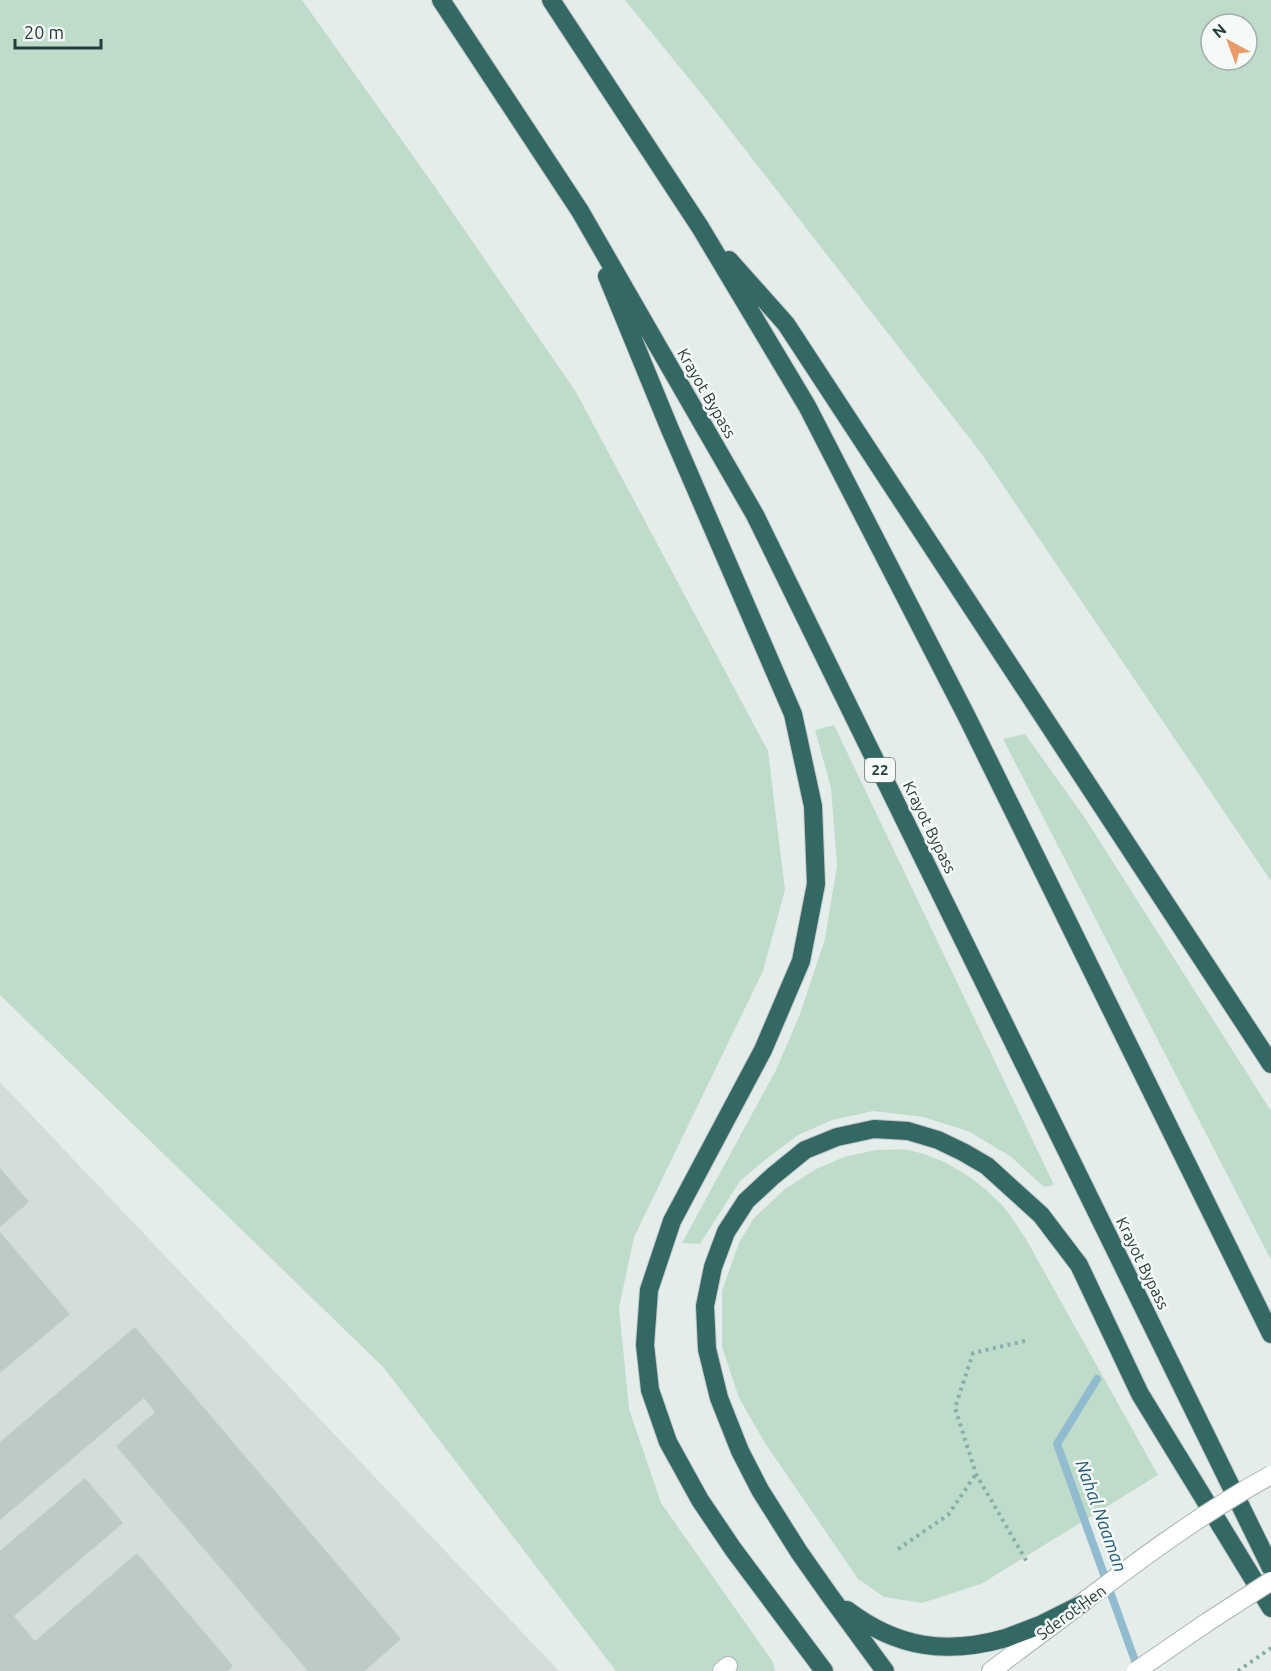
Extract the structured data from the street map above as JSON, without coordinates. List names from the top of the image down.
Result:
{
  "streets": {
    "highway": ["Krayot Bypass", "22"],
    "street": ["Sderot Hen"]
  },
  "water": ["Nahal Naaman"],
  "scale_bar": "20 m",
  "north": "top left"
}
